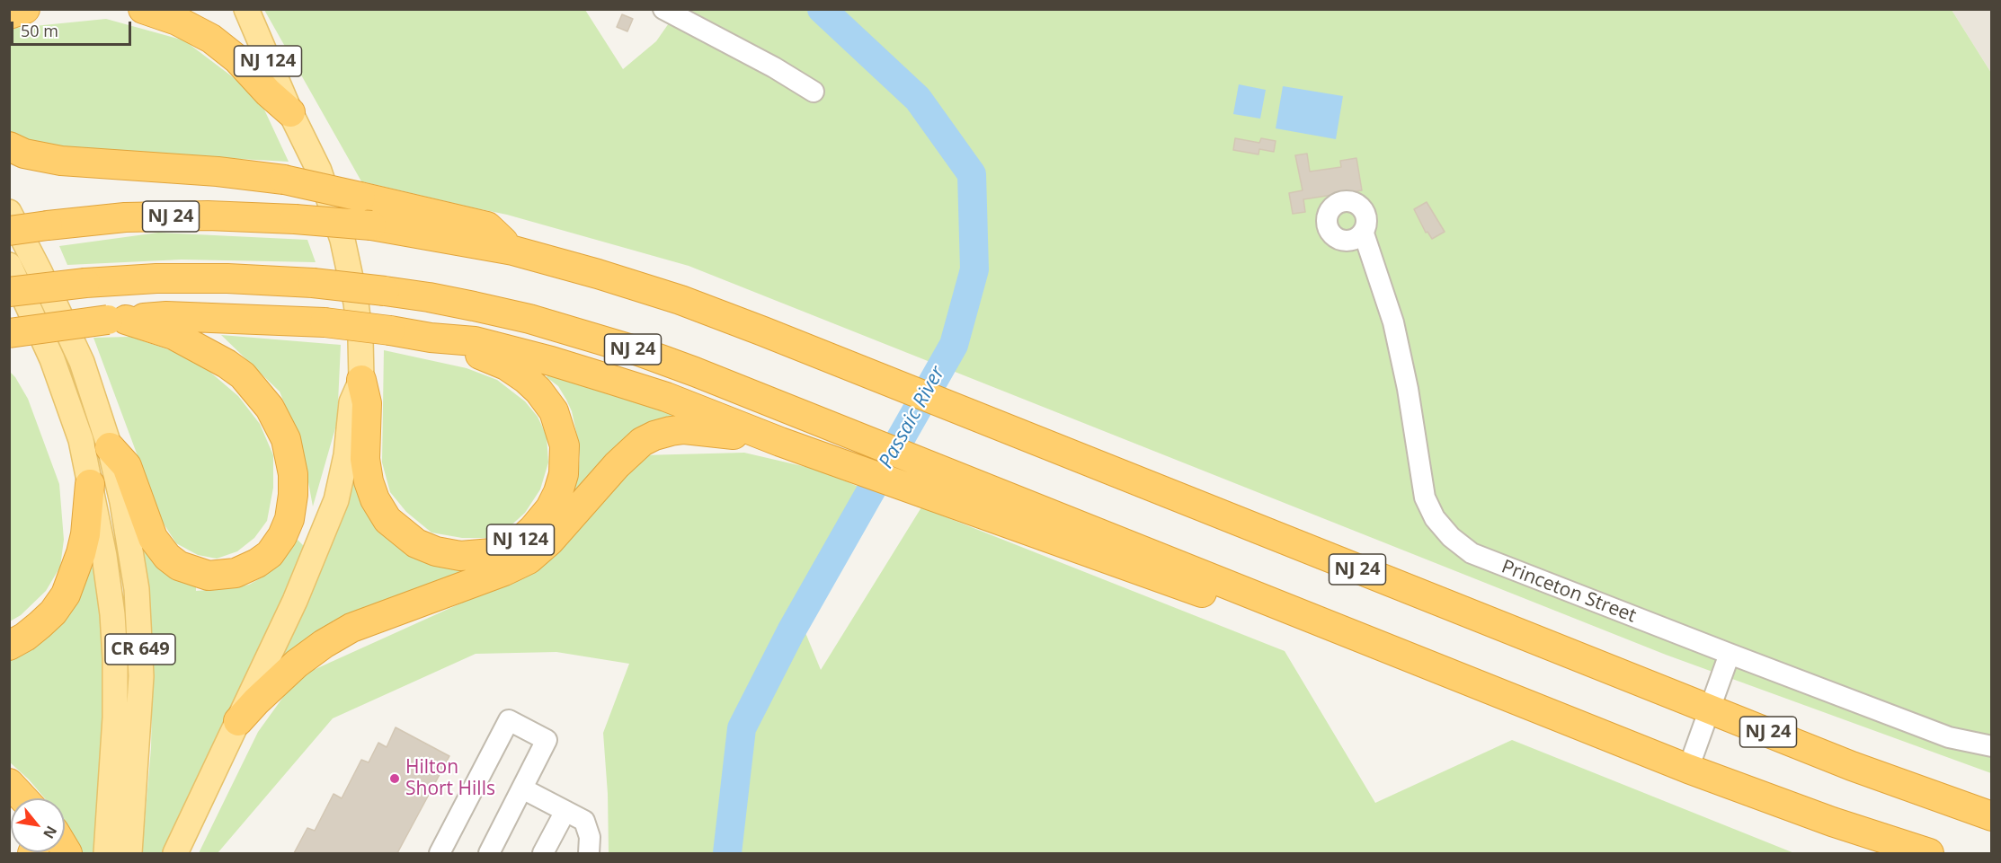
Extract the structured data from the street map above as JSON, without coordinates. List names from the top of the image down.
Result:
{
  "streets": {
    "highway": ["NJ 124", "NJ 24"],
    "main road": ["CR 649"],
    "street": ["Princeton Street"]
  },
  "water": ["Passaic River"],
  "places": ["Hilton Short Hills"],
  "scale_bar": "50 m",
  "north": "bottom right"
}
